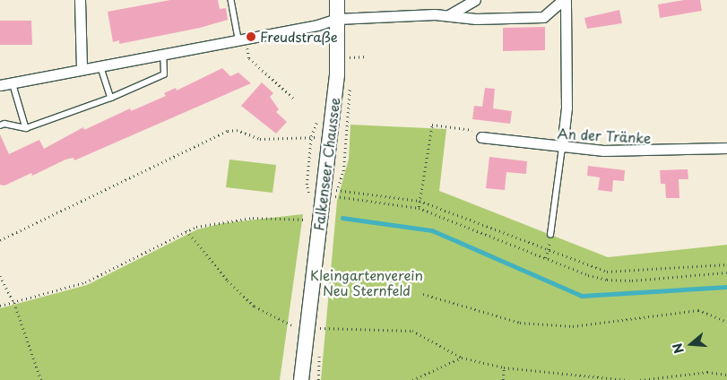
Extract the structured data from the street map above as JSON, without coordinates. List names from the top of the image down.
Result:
{
  "streets": {
    "main road": ["Falkenseer Chaussee"],
    "street": ["An der Tränke"]
  },
  "parks": ["Kleingartenverein Neu Sternfeld"],
  "places": ["Freudstraße"],
  "north": "left"
}
